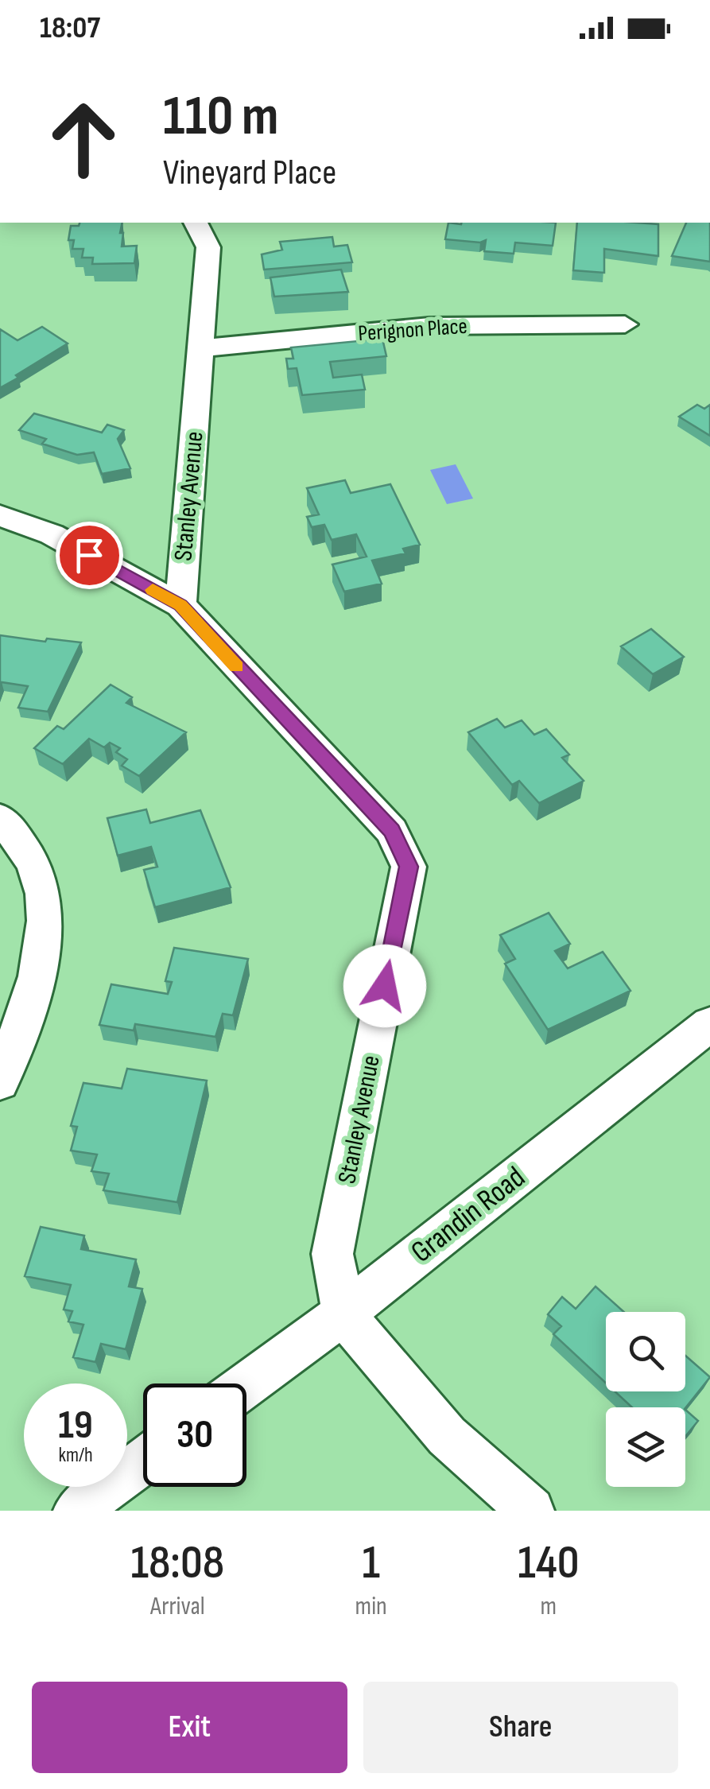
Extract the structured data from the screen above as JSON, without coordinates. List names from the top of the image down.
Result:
{
  "streets": {
    "street": ["Perignon Place", "Stanley Avenue", "Grandin Road"]
  },
  "crossings": [
    ["Perignon Place", "Stanley Avenue"],
    ["Stanley Avenue", "Grandin Road"]
  ],
  "page": {
    "status": "18:07",
    "turn": ["110 m", "Vineyard Place"],
    "speed": "19 km/h",
    "limit": "30",
    "eta": [
      "18:08",
      "Arrival",
      "1",
      "min",
      "140",
      "m"
    ],
    "buttons": ["Exit", "Share"]
  }
}
